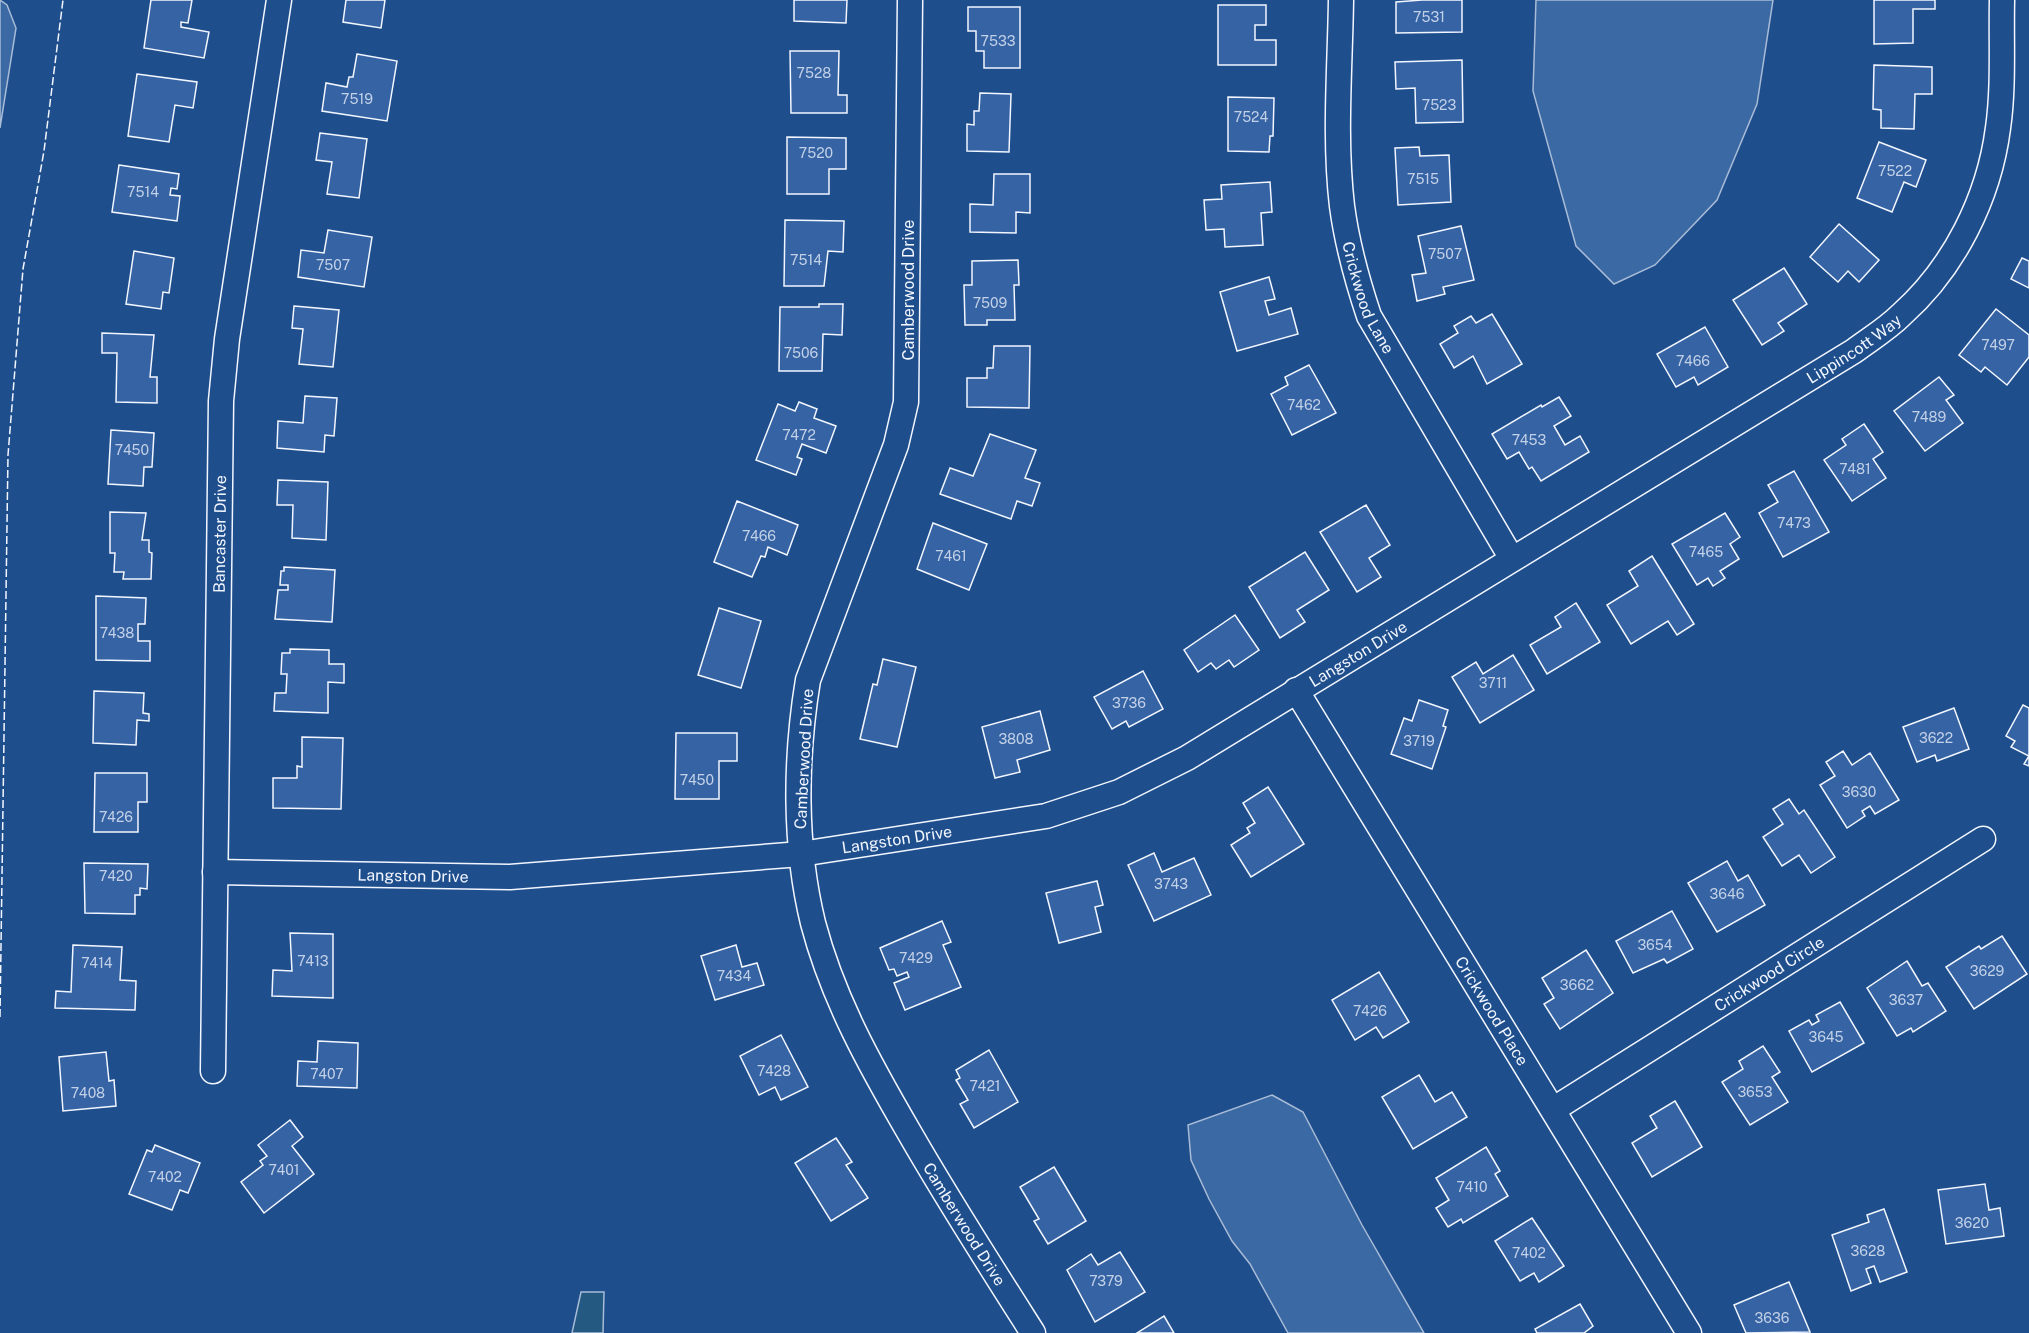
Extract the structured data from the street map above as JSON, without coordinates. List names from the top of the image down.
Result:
{
  "streets": {
    "street": [
      "Camberwood Drive",
      "Crickwood Lane",
      "Lippincott Way",
      "Bancaster Drive",
      "Langston Drive",
      "Crickwood Circle",
      "Crickwood Place"
    ]
  },
  "crossings": [
    ["Camberwood Drive", "Langston Drive"],
    ["Crickwood Lane", "Lippincott Way"],
    ["Crickwood Lane", "Langston Drive"],
    ["Lippincott Way", "Langston Drive"],
    ["Bancaster Drive", "Langston Drive"],
    ["Langston Drive", "Crickwood Place"],
    ["Crickwood Circle", "Crickwood Place"]
  ],
  "house_numbers": [
    "7531",
    "7533",
    "7528",
    "7519",
    "7523",
    "7524",
    "7520",
    "7522",
    "7515",
    "7514",
    "7507",
    "7514",
    "7507",
    "7509",
    "7497",
    "7506",
    "7466",
    "7462",
    "7489",
    "7472",
    "7453",
    "7450",
    "7481",
    "7473",
    "7466",
    "7465",
    "7461",
    "7438",
    "3711",
    "3736",
    "3622",
    "3808",
    "3719",
    "7450",
    "3630",
    "7426",
    "7420",
    "3743",
    "3646",
    "3654",
    "7429",
    "7413",
    "7414",
    "3629",
    "7434",
    "3662",
    "3637",
    "7426",
    "3645",
    "7428",
    "7407",
    "7421",
    "3653",
    "7408",
    "7401",
    "7402",
    "7410",
    "3620",
    "3628",
    "7402",
    "7379",
    "3636"
  ]
}
